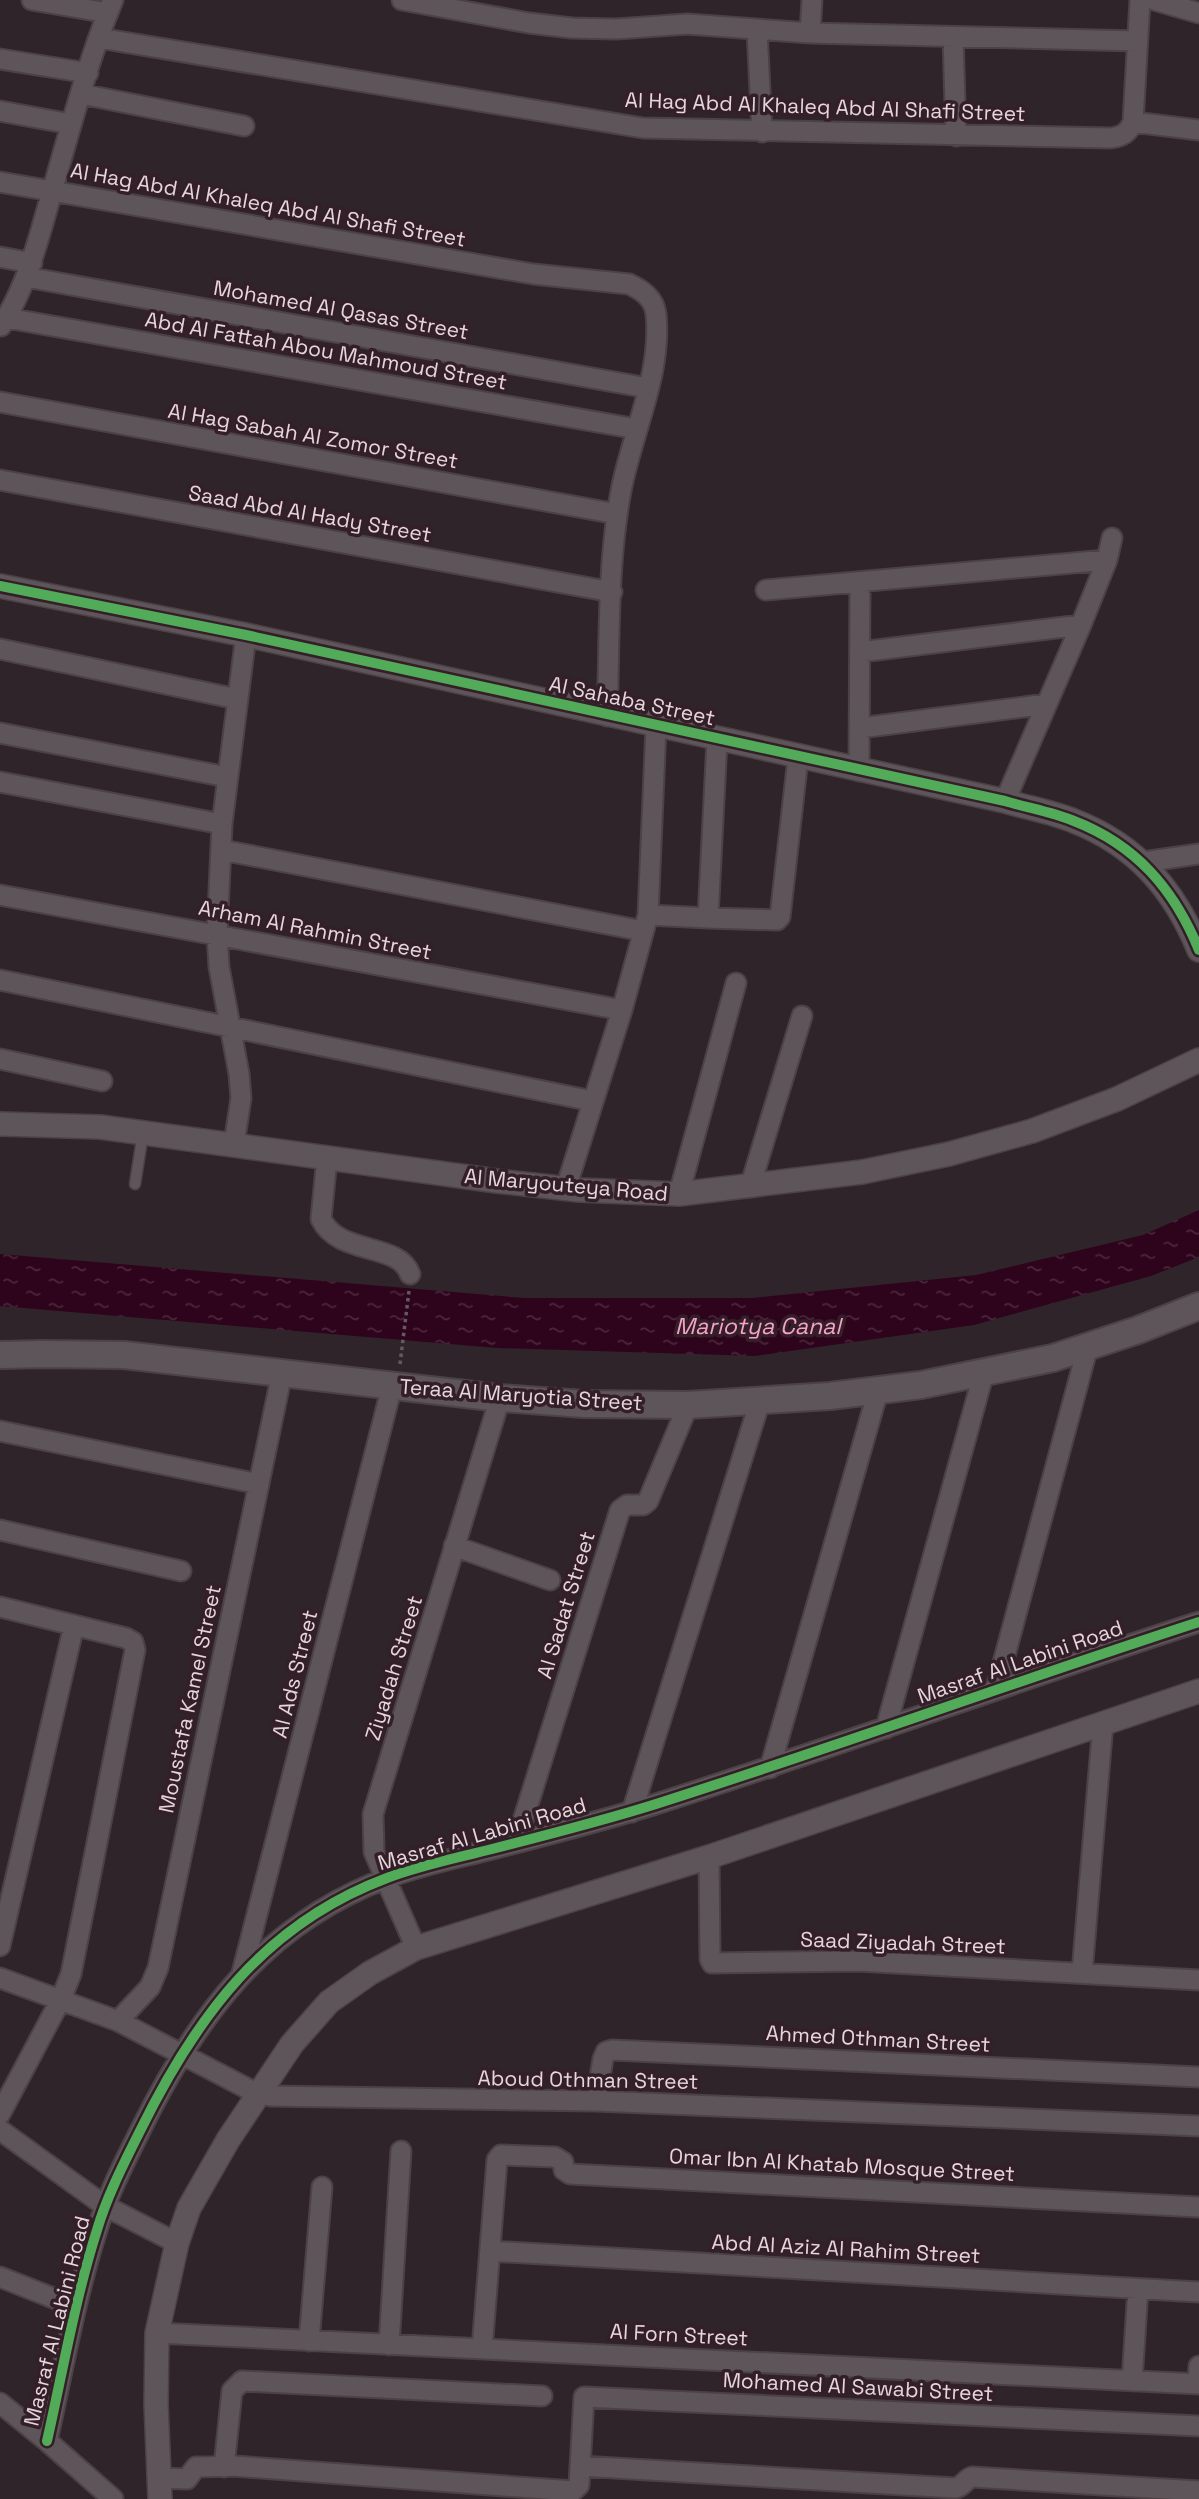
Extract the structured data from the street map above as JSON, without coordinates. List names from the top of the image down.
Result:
{
  "streets": {
    "main road": ["Teraa Al Maryotia Street"],
    "street": [
      "Al Hag Abd Al Khaleq Abd Al Shafi Street",
      "Mohamed Al Qasas Street",
      "Abd Al Fattah Abou Mahmoud Street",
      "Al Hag Sabah Al Zomor Street",
      "Saad Abd Al Hady Street",
      "Al Sahaba Street",
      "Arham Al Rahmin Street",
      "Al Maryouteya Road",
      "Al Sadat Street",
      "Masraf Al Labini Road",
      "Ziyadah Street",
      "Al Ads Street",
      "Moustafa Kamel Street",
      "Saad Ziyadah Street",
      "Ahmed Othman Street",
      "Aboud Othman Street",
      "Omar Ibn Al Khatab Mosque Street",
      "Abd Al Aziz Al Rahim Street",
      "Al Forn Street",
      "Mohamed Al Sawabi Street"
    ]
  },
  "crossings": [
    ["Al Hag Abd Al Khaleq Abd Al Shafi Street", "Mohamed Al Qasas Street"],
    ["Teraa Al Maryotia Street", "Al Sadat Street"],
    ["Teraa Al Maryotia Street", "Ziyadah Street"],
    ["Teraa Al Maryotia Street", "Al Ads Street"],
    ["Teraa Al Maryotia Street", "Moustafa Kamel Street"],
    ["Al Sadat Street", "Masraf Al Labini Road"],
    ["Masraf Al Labini Road", "Ziyadah Street"],
    ["Masraf Al Labini Road", "Al Ads Street"],
    ["Masraf Al Labini Road", "Aboud Othman Street"],
    ["Moustafa Kamel Street", "Aboud Othman Street"],
    ["Ahmed Othman Street", "Aboud Othman Street"],
    ["Omar Ibn Al Khatab Mosque Street", "Abd Al Aziz Al Rahim Street"]
  ],
  "water": ["Mariotya Canal"]
}
